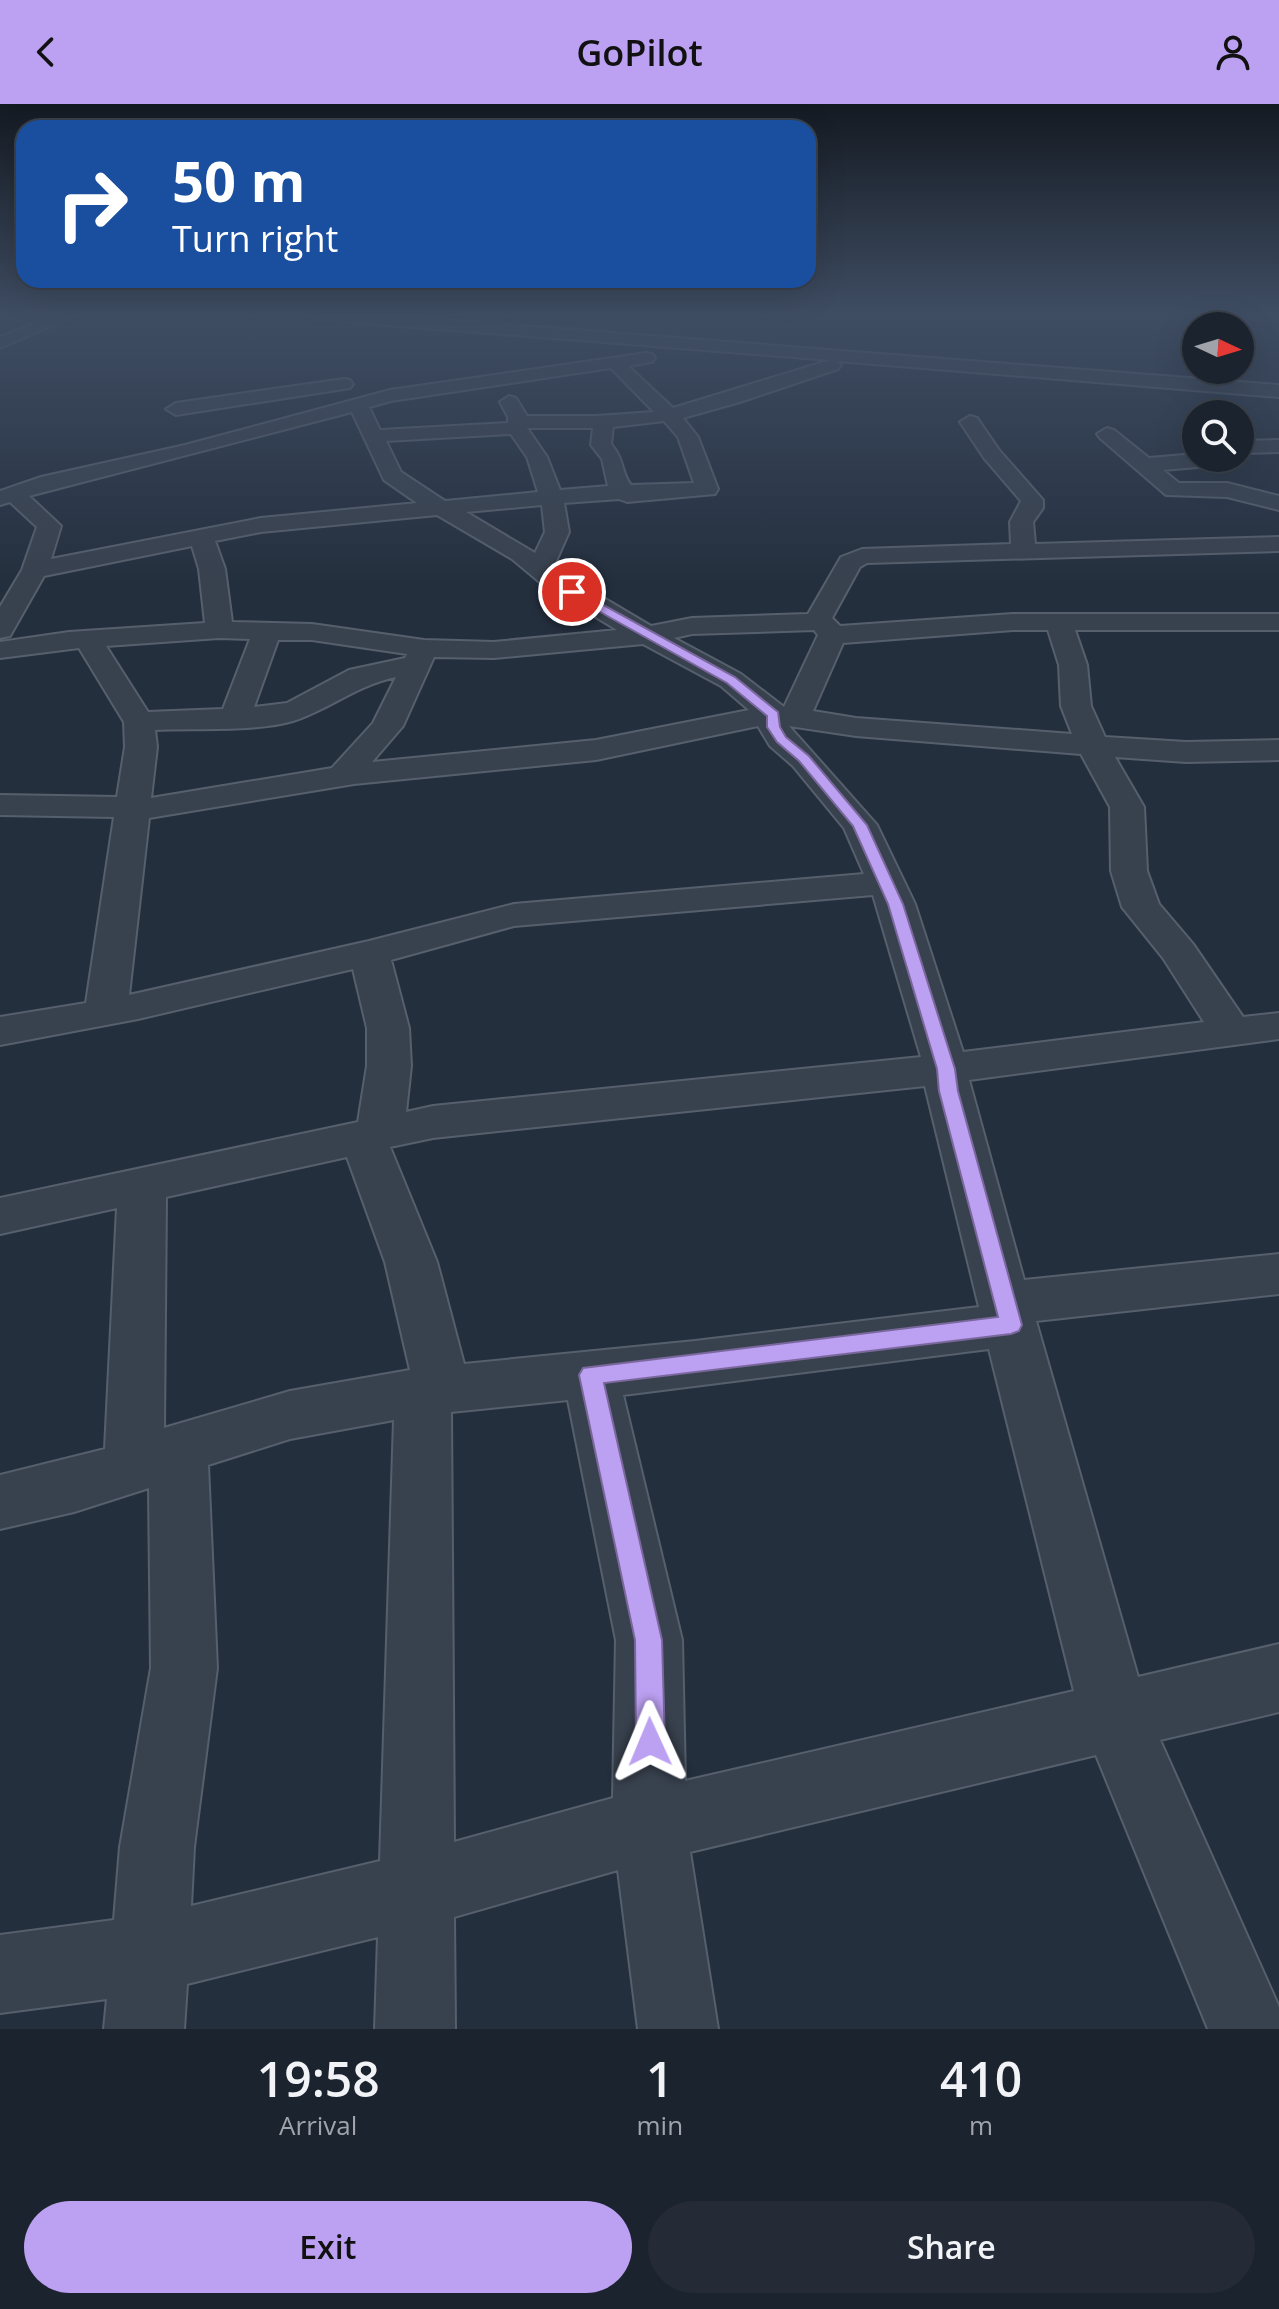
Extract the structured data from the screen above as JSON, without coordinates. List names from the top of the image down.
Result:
{
  "north": "right",
  "page": {
    "header": "GoPilot",
    "turn": ["50 m", "Turn right"],
    "eta": [
      "19:58",
      "Arrival",
      "1",
      "min",
      "410",
      "m"
    ],
    "buttons": ["Exit", "Share"]
  }
}
